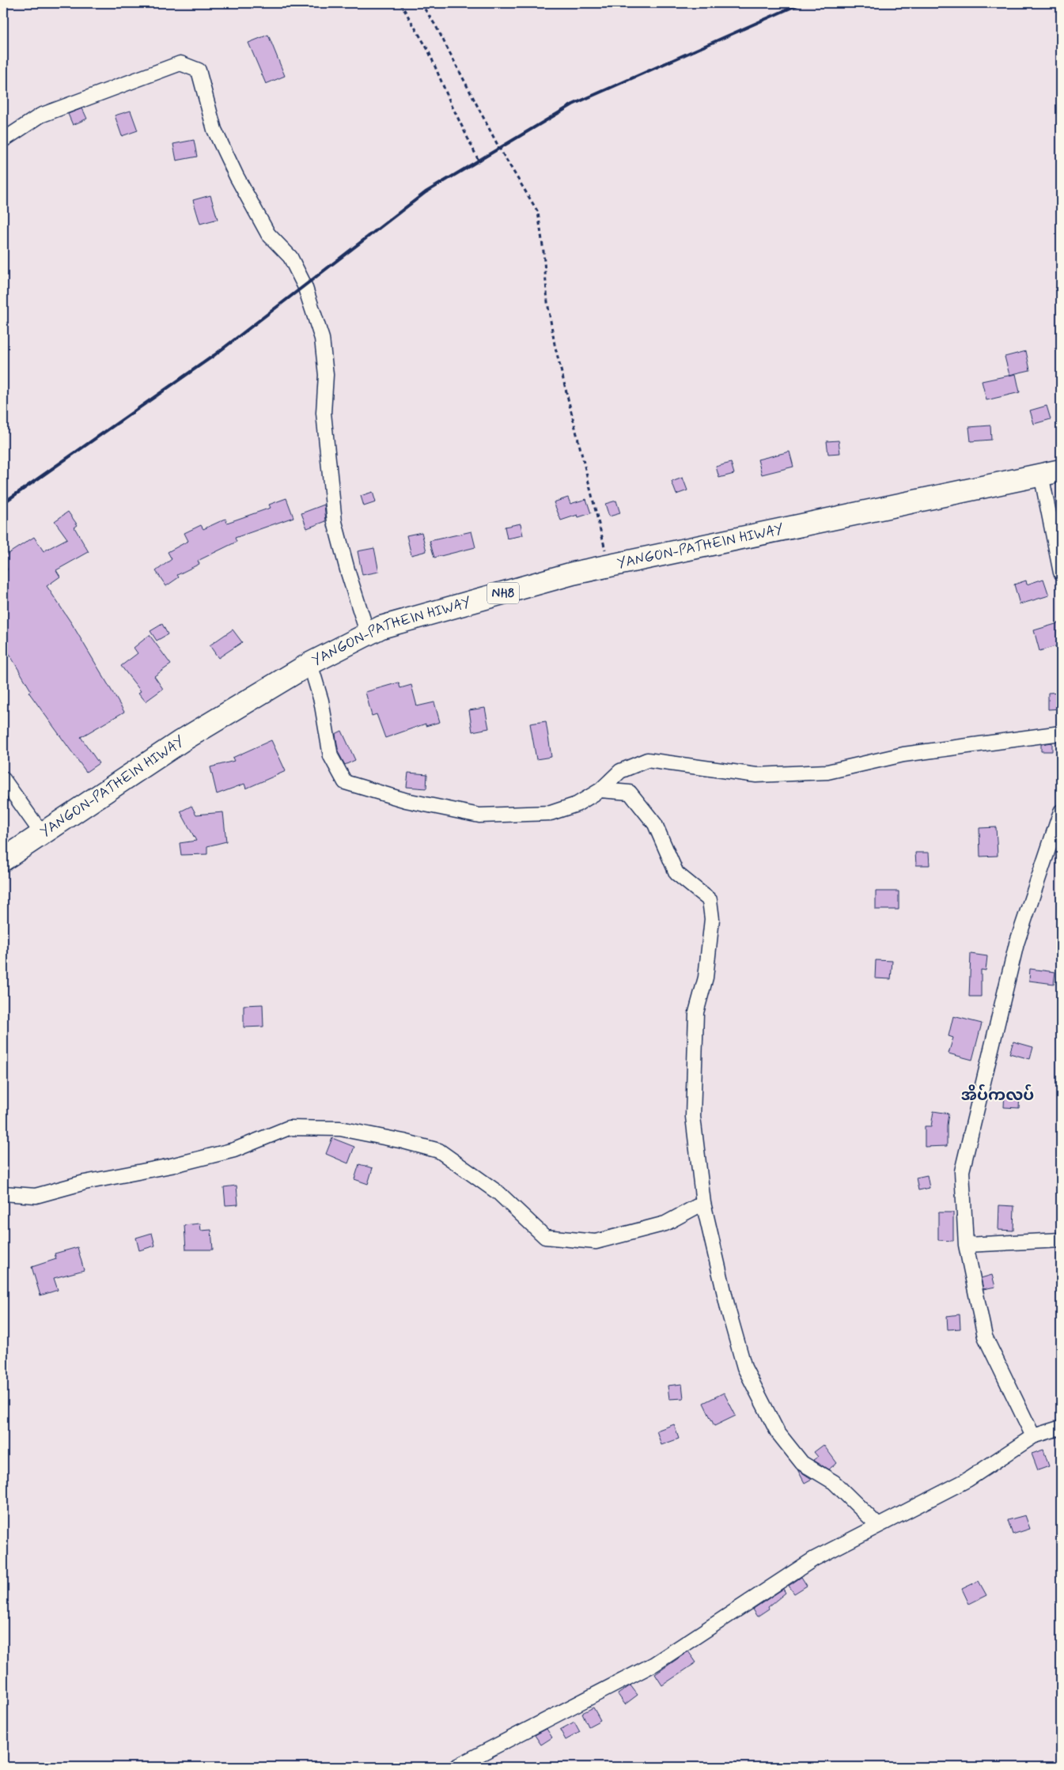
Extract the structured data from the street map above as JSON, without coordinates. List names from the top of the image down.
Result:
{
  "streets": {
    "highway": ["YANGON-PATHEIN HIWAY", "NH8"]
  },
  "districts": ["အိပ်ကလပ်"]
}
